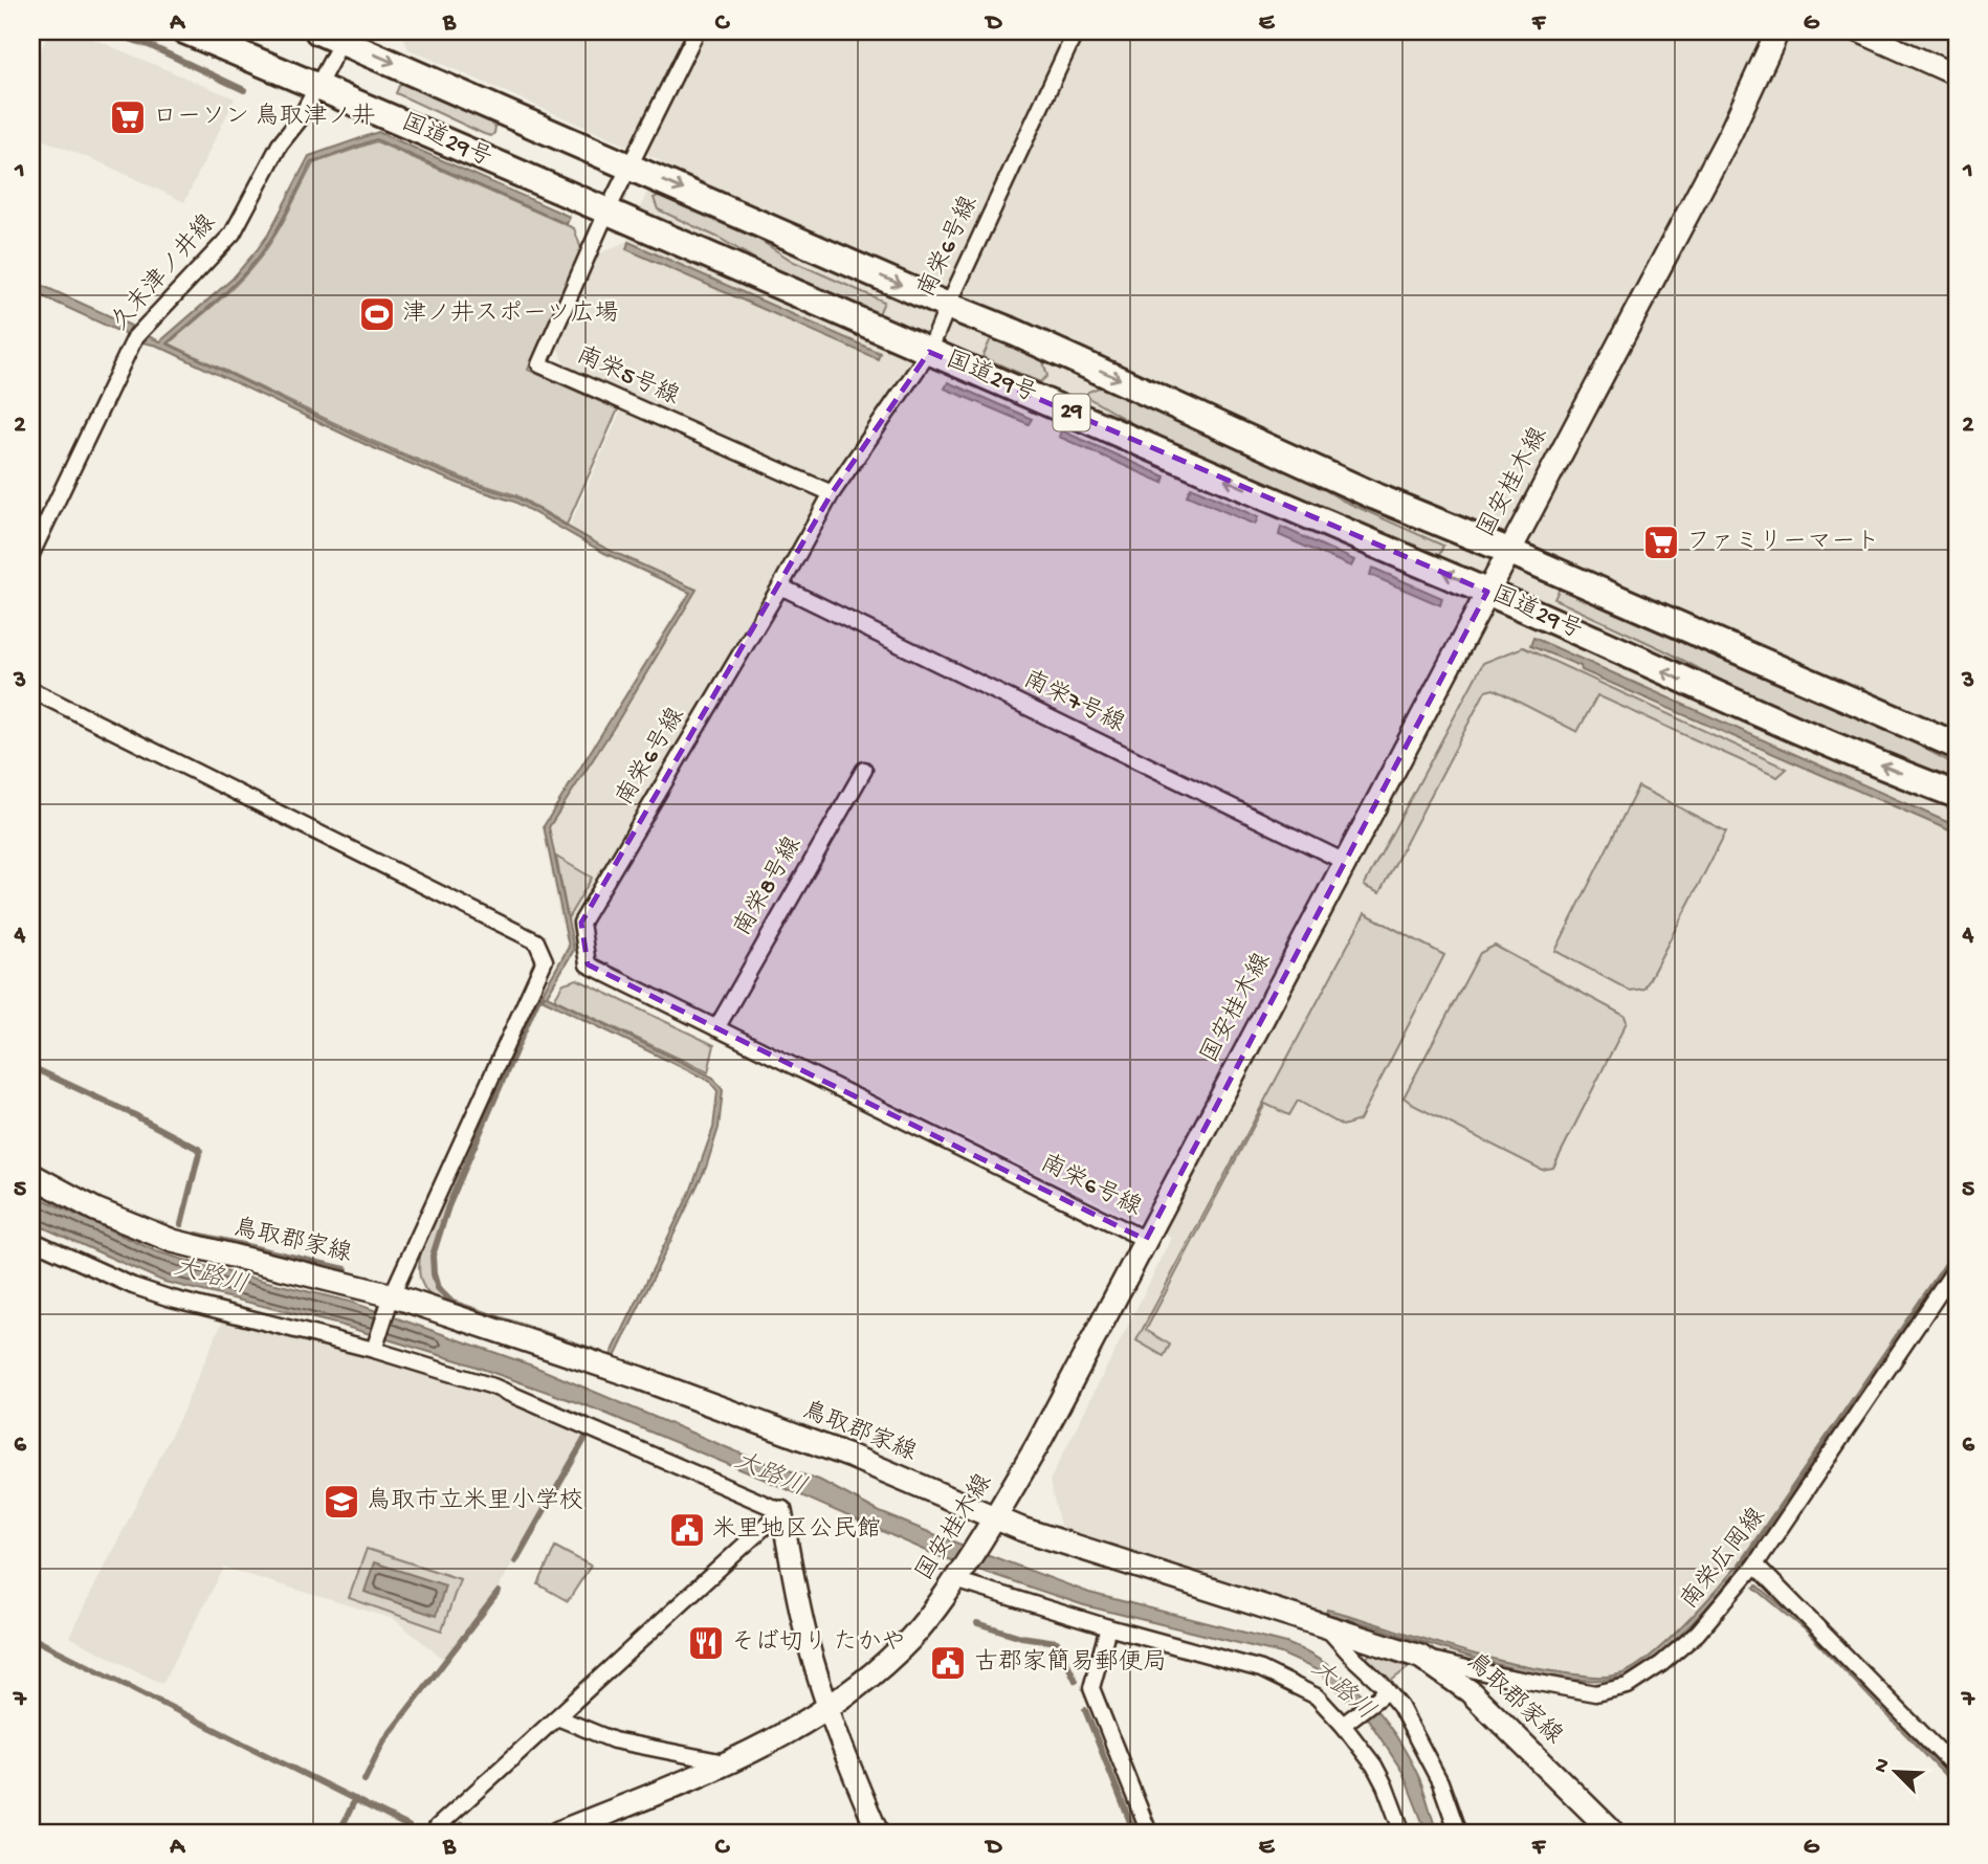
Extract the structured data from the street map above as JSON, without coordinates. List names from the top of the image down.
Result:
{
  "streets": {
    "highway": ["国道29号", "29"],
    "main road": ["国安桂木線", "鳥取郡家線"],
    "street": [
      "南栄6号線",
      "久末津ノ井線",
      "南栄5号線",
      "南栄7号線",
      "南栄8号線",
      "南栄広岡線"
    ]
  },
  "crossings": [
    ["国道29号", "南栄6号線"],
    ["国道29号", "久末津ノ井線"],
    ["国道29号", "南栄5号線"],
    ["国道29号", "国安桂木線"],
    ["南栄6号線", "南栄5号線"],
    ["南栄6号線", "国安桂木線"],
    ["南栄6号線", "南栄7号線"],
    ["南栄6号線", "南栄8号線"],
    ["国安桂木線", "南栄7号線"],
    ["国安桂木線", "鳥取郡家線"],
    ["鳥取郡家線", "南栄広岡線"]
  ],
  "water": ["大路川"],
  "places": {
    "supermarket": ["ローソン 鳥取津ノ井", "ファミリーマート"],
    "sports": ["津ノ井スポーツ広場"],
    "school or university": ["鳥取市立米里小学校"],
    "public building": ["米里地区公民館", "古郡家簡易郵便局"],
    "restaurant": ["そば切り たかや"]
  },
  "north": "top left",
  "grid": {
    "columns": [
      "A",
      "B",
      "C",
      "D",
      "E",
      "F",
      "G"
    ],
    "rows": [
      "1",
      "2",
      "3",
      "4",
      "5",
      "6",
      "7"
    ]
  }
}
